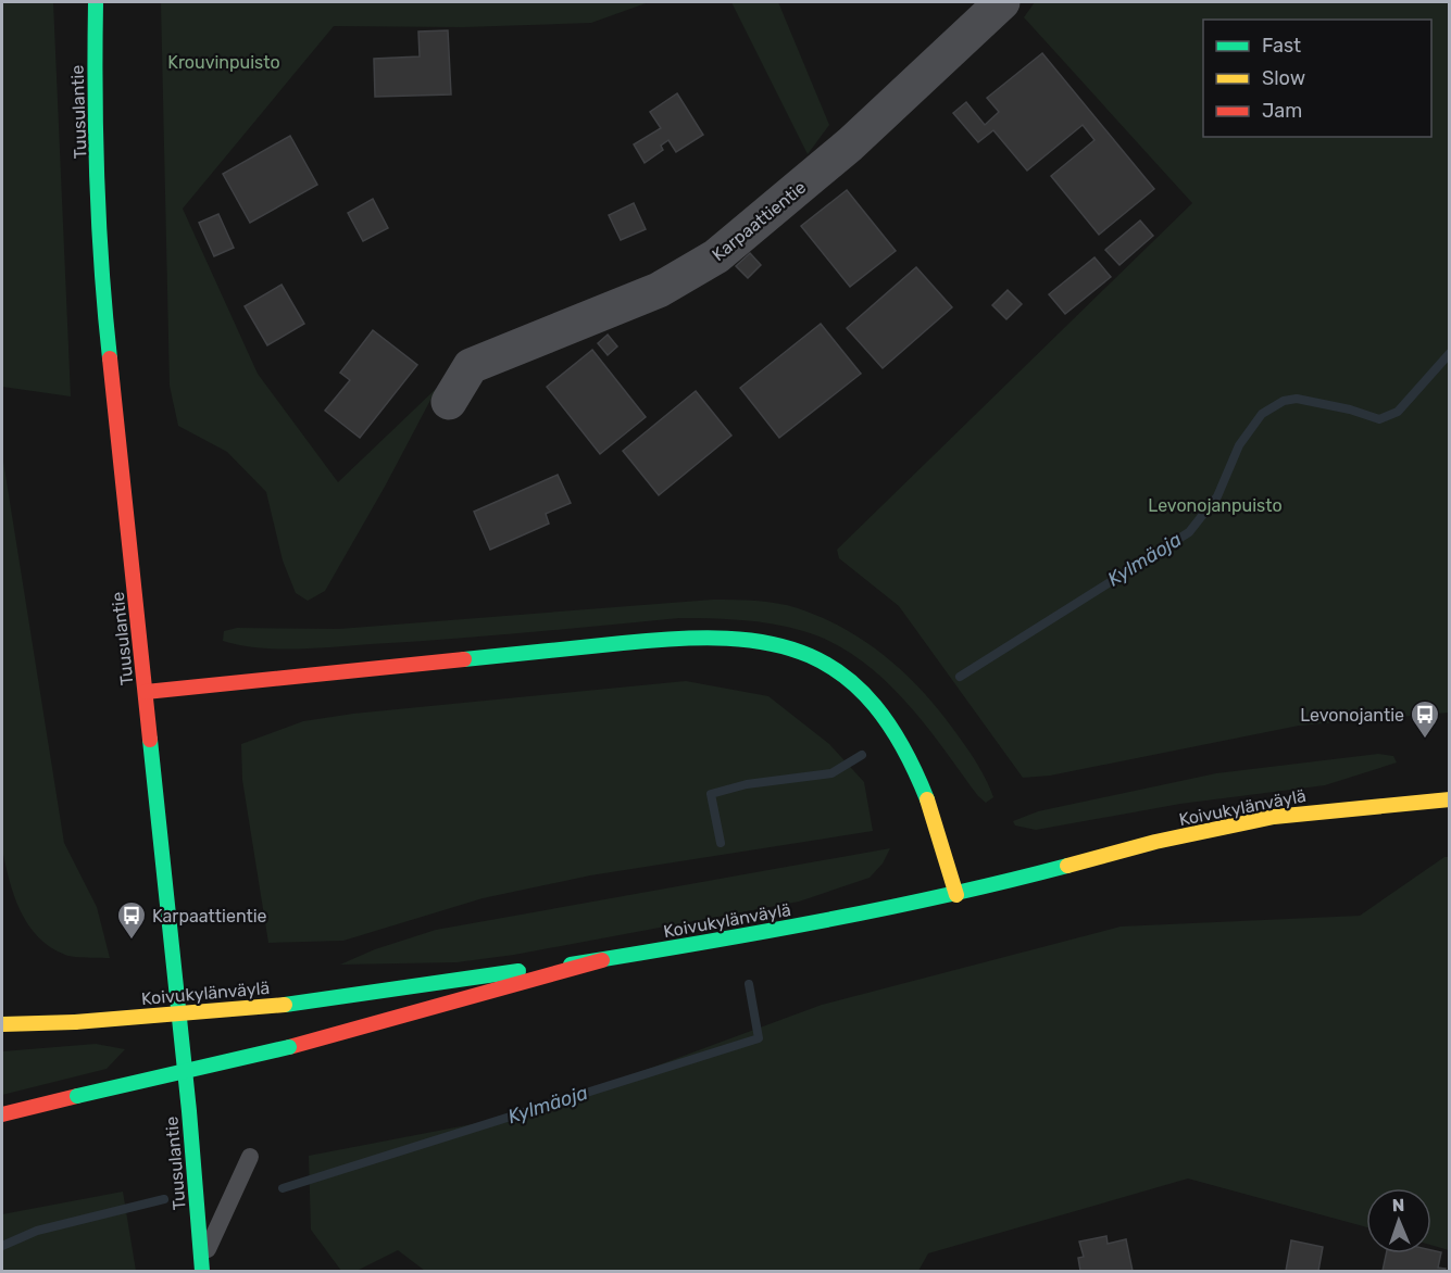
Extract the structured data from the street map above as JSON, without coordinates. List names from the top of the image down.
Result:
{
  "streets": {
    "main road": ["Tuusulantie", "Koivukylänväylä"],
    "street": ["Karpaattientie"]
  },
  "water": ["Kylmäoja"],
  "parks": ["Krouvinpuisto", "Levonojanpuisto"],
  "places": {
    "bus stop": ["Levonojantie", "Karpaattientie"]
  },
  "legend": ["Fast", "Slow", "Jam"],
  "north": "top"
}
